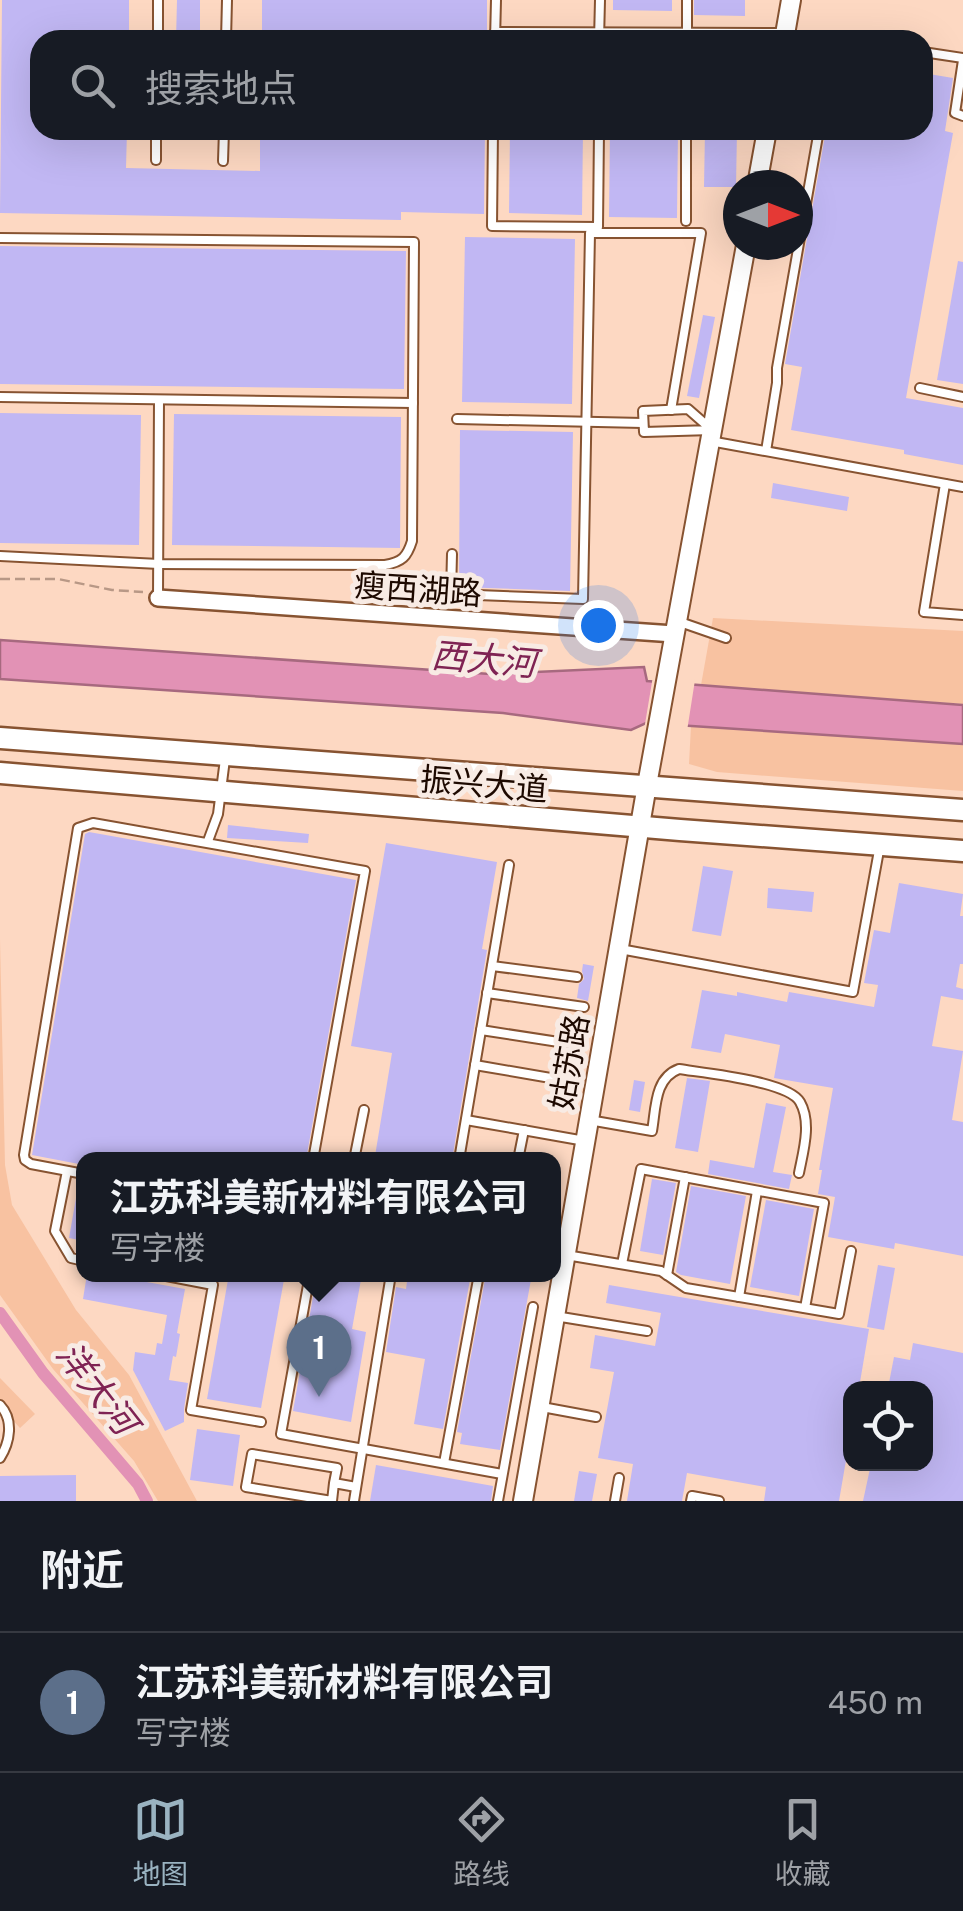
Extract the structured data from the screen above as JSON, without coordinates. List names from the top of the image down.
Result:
{
  "streets": {
    "main road": ["振兴大道"],
    "street": ["瘦西湖路", "姑苏路"]
  },
  "crossings": [
    ["瘦西湖路", "姑苏路"],
    ["振兴大道", "姑苏路"]
  ],
  "water": ["西大河", "洋大河"],
  "north": "right",
  "page": {
    "search": "搜索地点",
    "popup": ["江苏科美新材料有限公司", "写字楼"],
    "pins": "1",
    "heading": "附近",
    "list": [
      {
        "mark": "1",
        "name": "江苏科美新材料有限公司",
        "note": "写字楼",
        "value": "450 m"
      }
    ],
    "nav": ["地图", "路线", "收藏"]
  }
}
